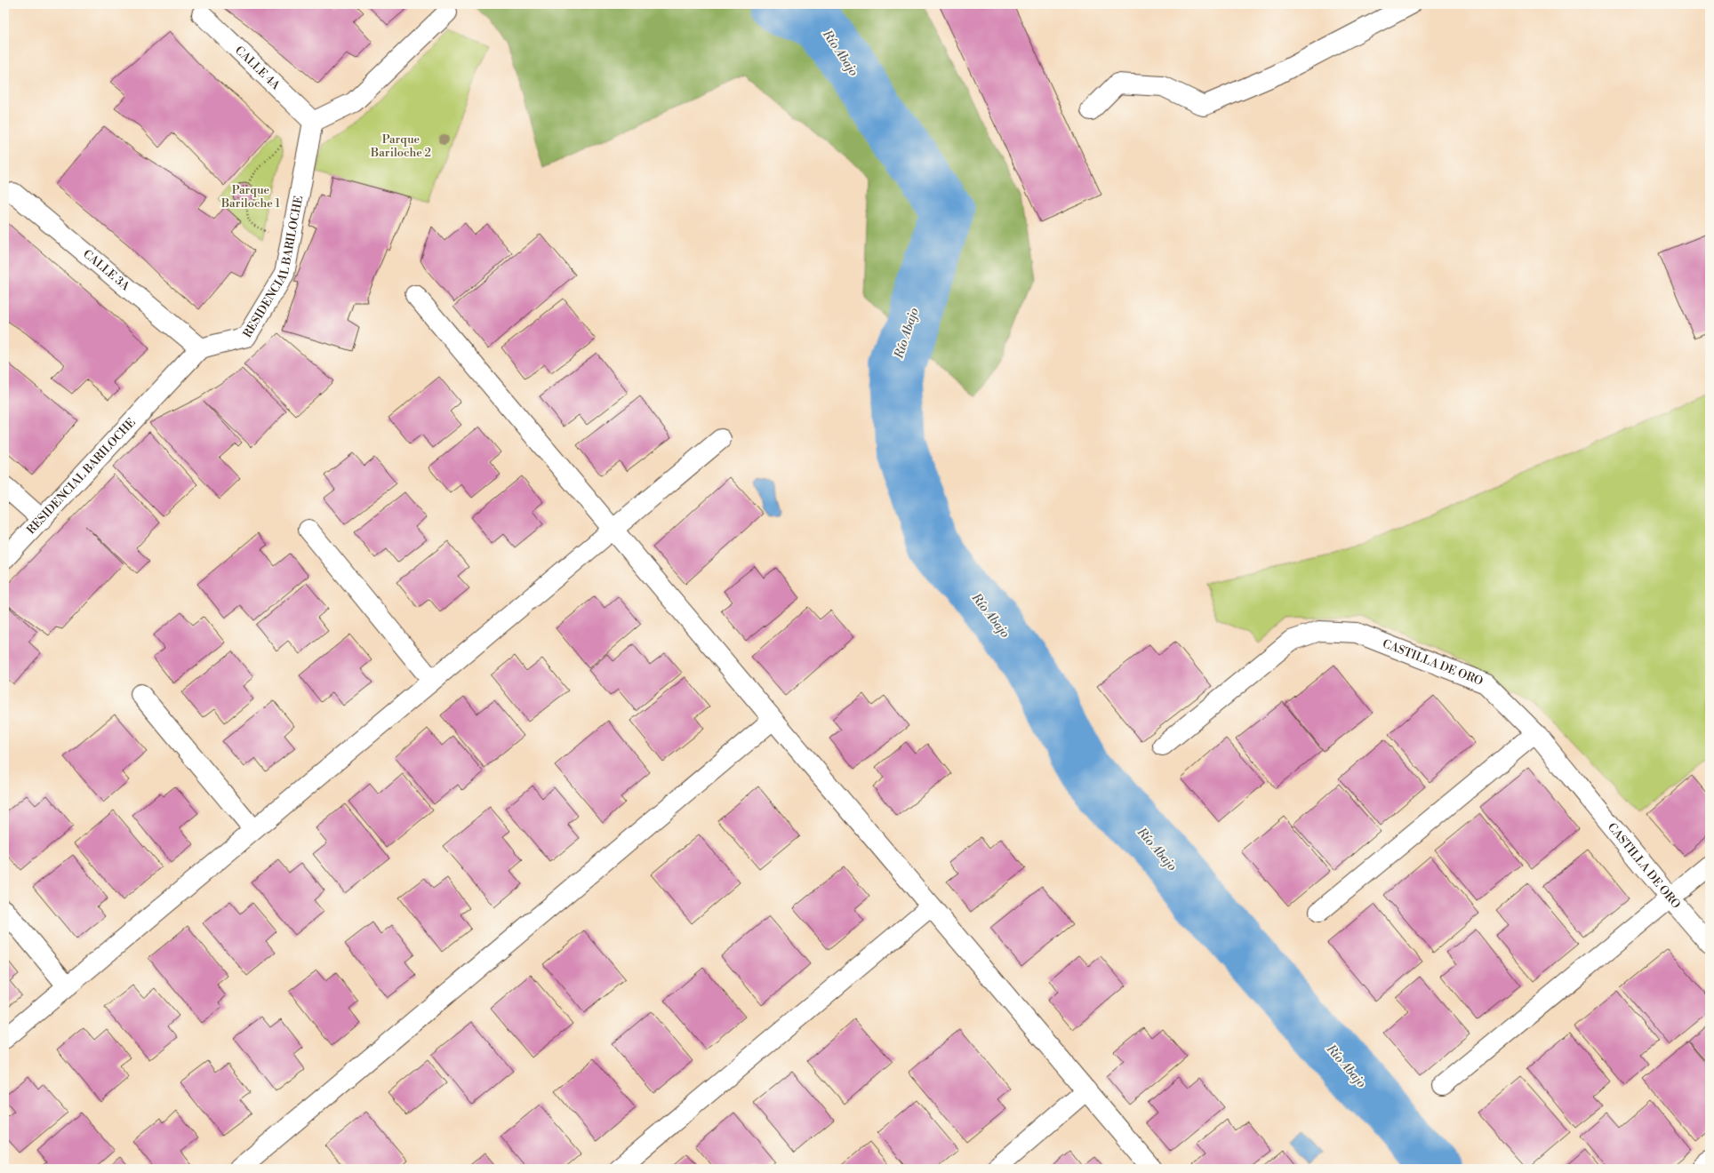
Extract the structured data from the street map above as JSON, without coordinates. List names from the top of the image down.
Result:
{
  "streets": {
    "street": [
      "CALLE 4A",
      "RESIDENCIAL BARILOCHE",
      "CALLE 3A",
      "CASTILLA DE ORO"
    ]
  },
  "crossings": [
    ["CALLE 4A", "RESIDENCIAL BARILOCHE"],
    ["RESIDENCIAL BARILOCHE", "CALLE 3A"]
  ],
  "water": ["Río Abajo"],
  "parks": ["Parque Bariloche 2", "Parque Bariloche 1"]
}
